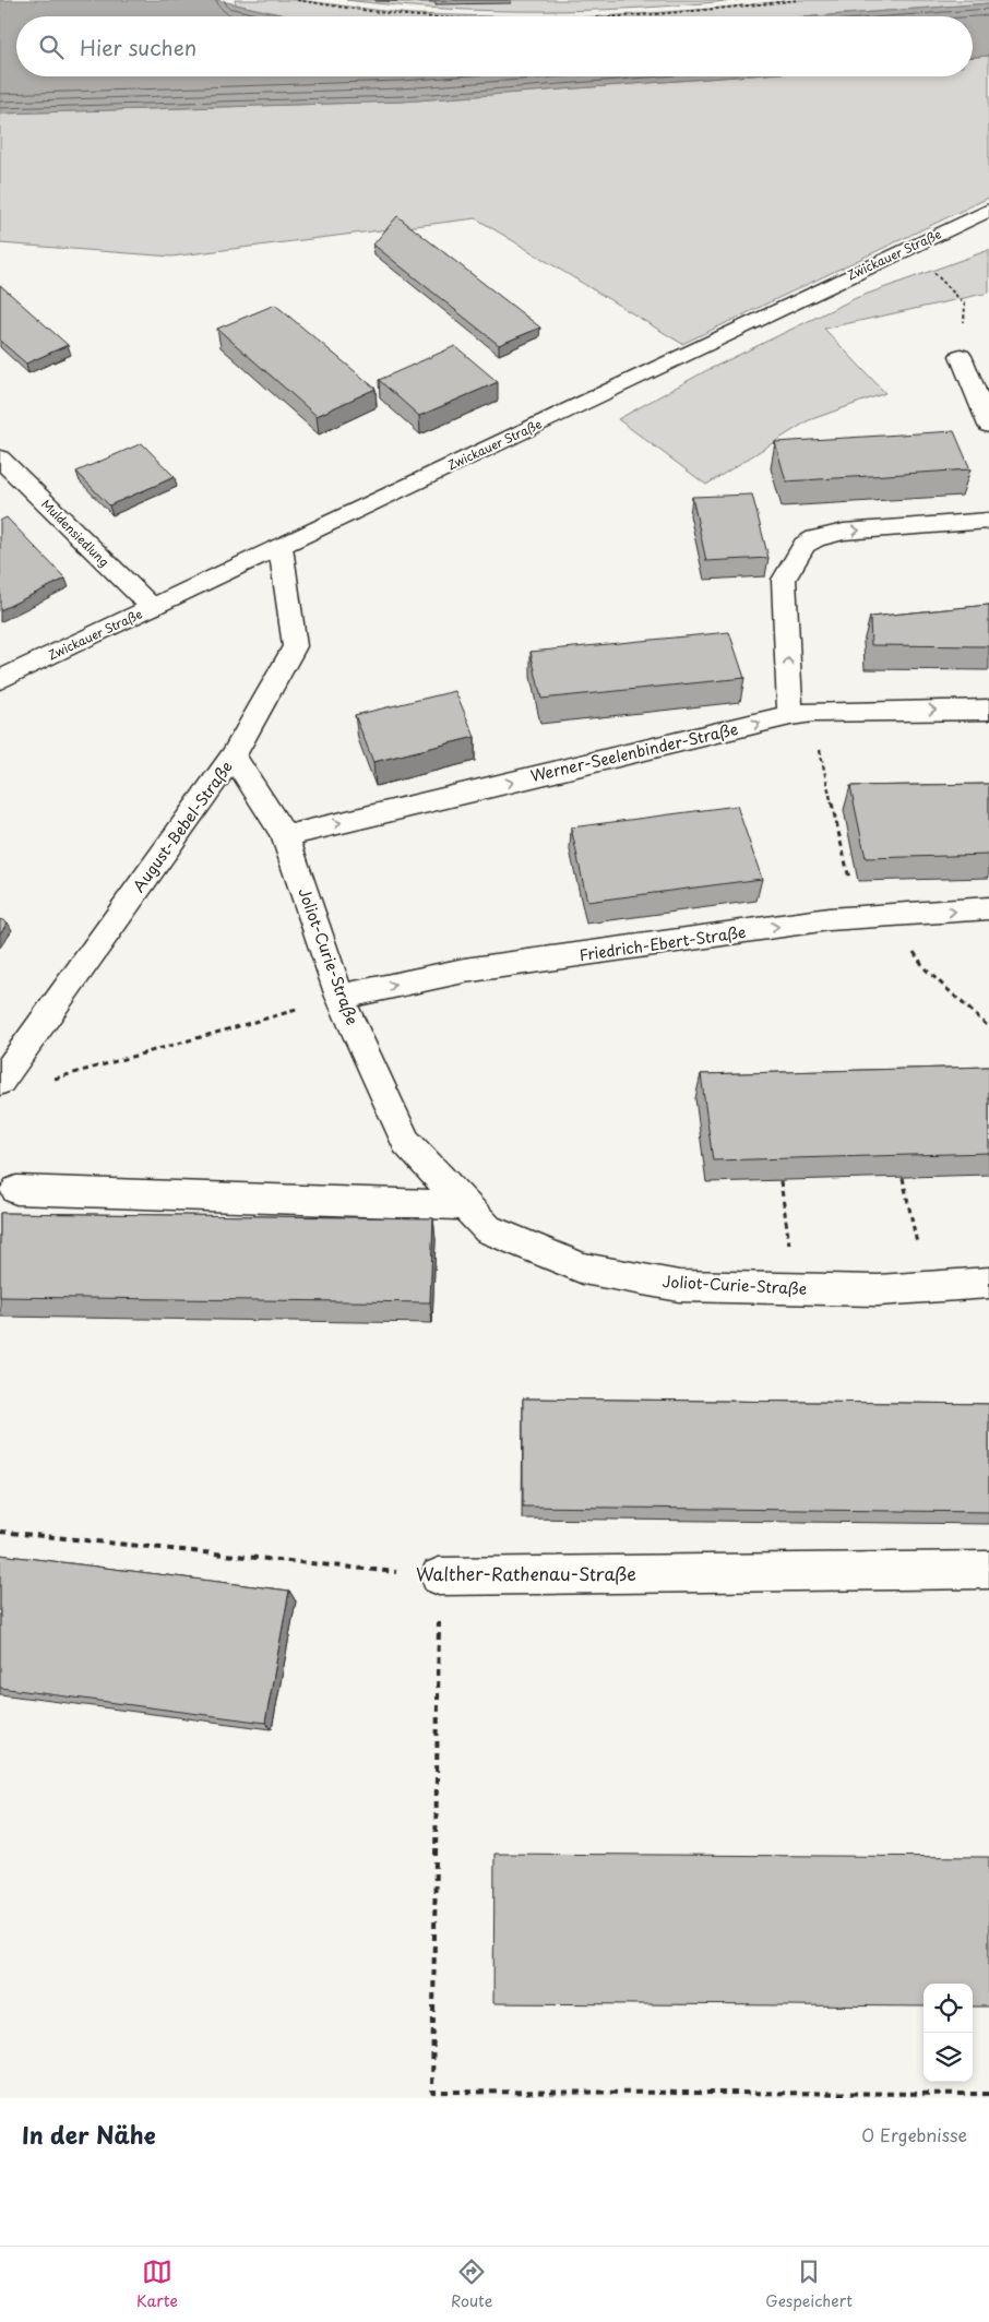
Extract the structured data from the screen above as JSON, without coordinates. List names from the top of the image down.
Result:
{
  "streets": {
    "street": [
      "Zwickauer Straße",
      "Muldensiedlung",
      "Werner-Seelenbinder-Straße",
      "August-Bebel-Straße",
      "Friedrich-Ebert-Straße",
      "Joliot-Curie-Straße",
      "Walther-Rathenau-Straße"
    ]
  },
  "crossings": [
    ["Zwickauer Straße", "Muldensiedlung"],
    ["Zwickauer Straße", "August-Bebel-Straße"],
    ["Werner-Seelenbinder-Straße", "Joliot-Curie-Straße"],
    ["August-Bebel-Straße", "Joliot-Curie-Straße"],
    ["Friedrich-Ebert-Straße", "Joliot-Curie-Straße"]
  ],
  "one_way": ["Werner-Seelenbinder-Straße", "Friedrich-Ebert-Straße"],
  "page": {
    "search": "Hier suchen",
    "heading": ["In der Nähe", "0 Ergebnisse"],
    "nav": ["Karte", "Route", "Gespeichert"]
  }
}
